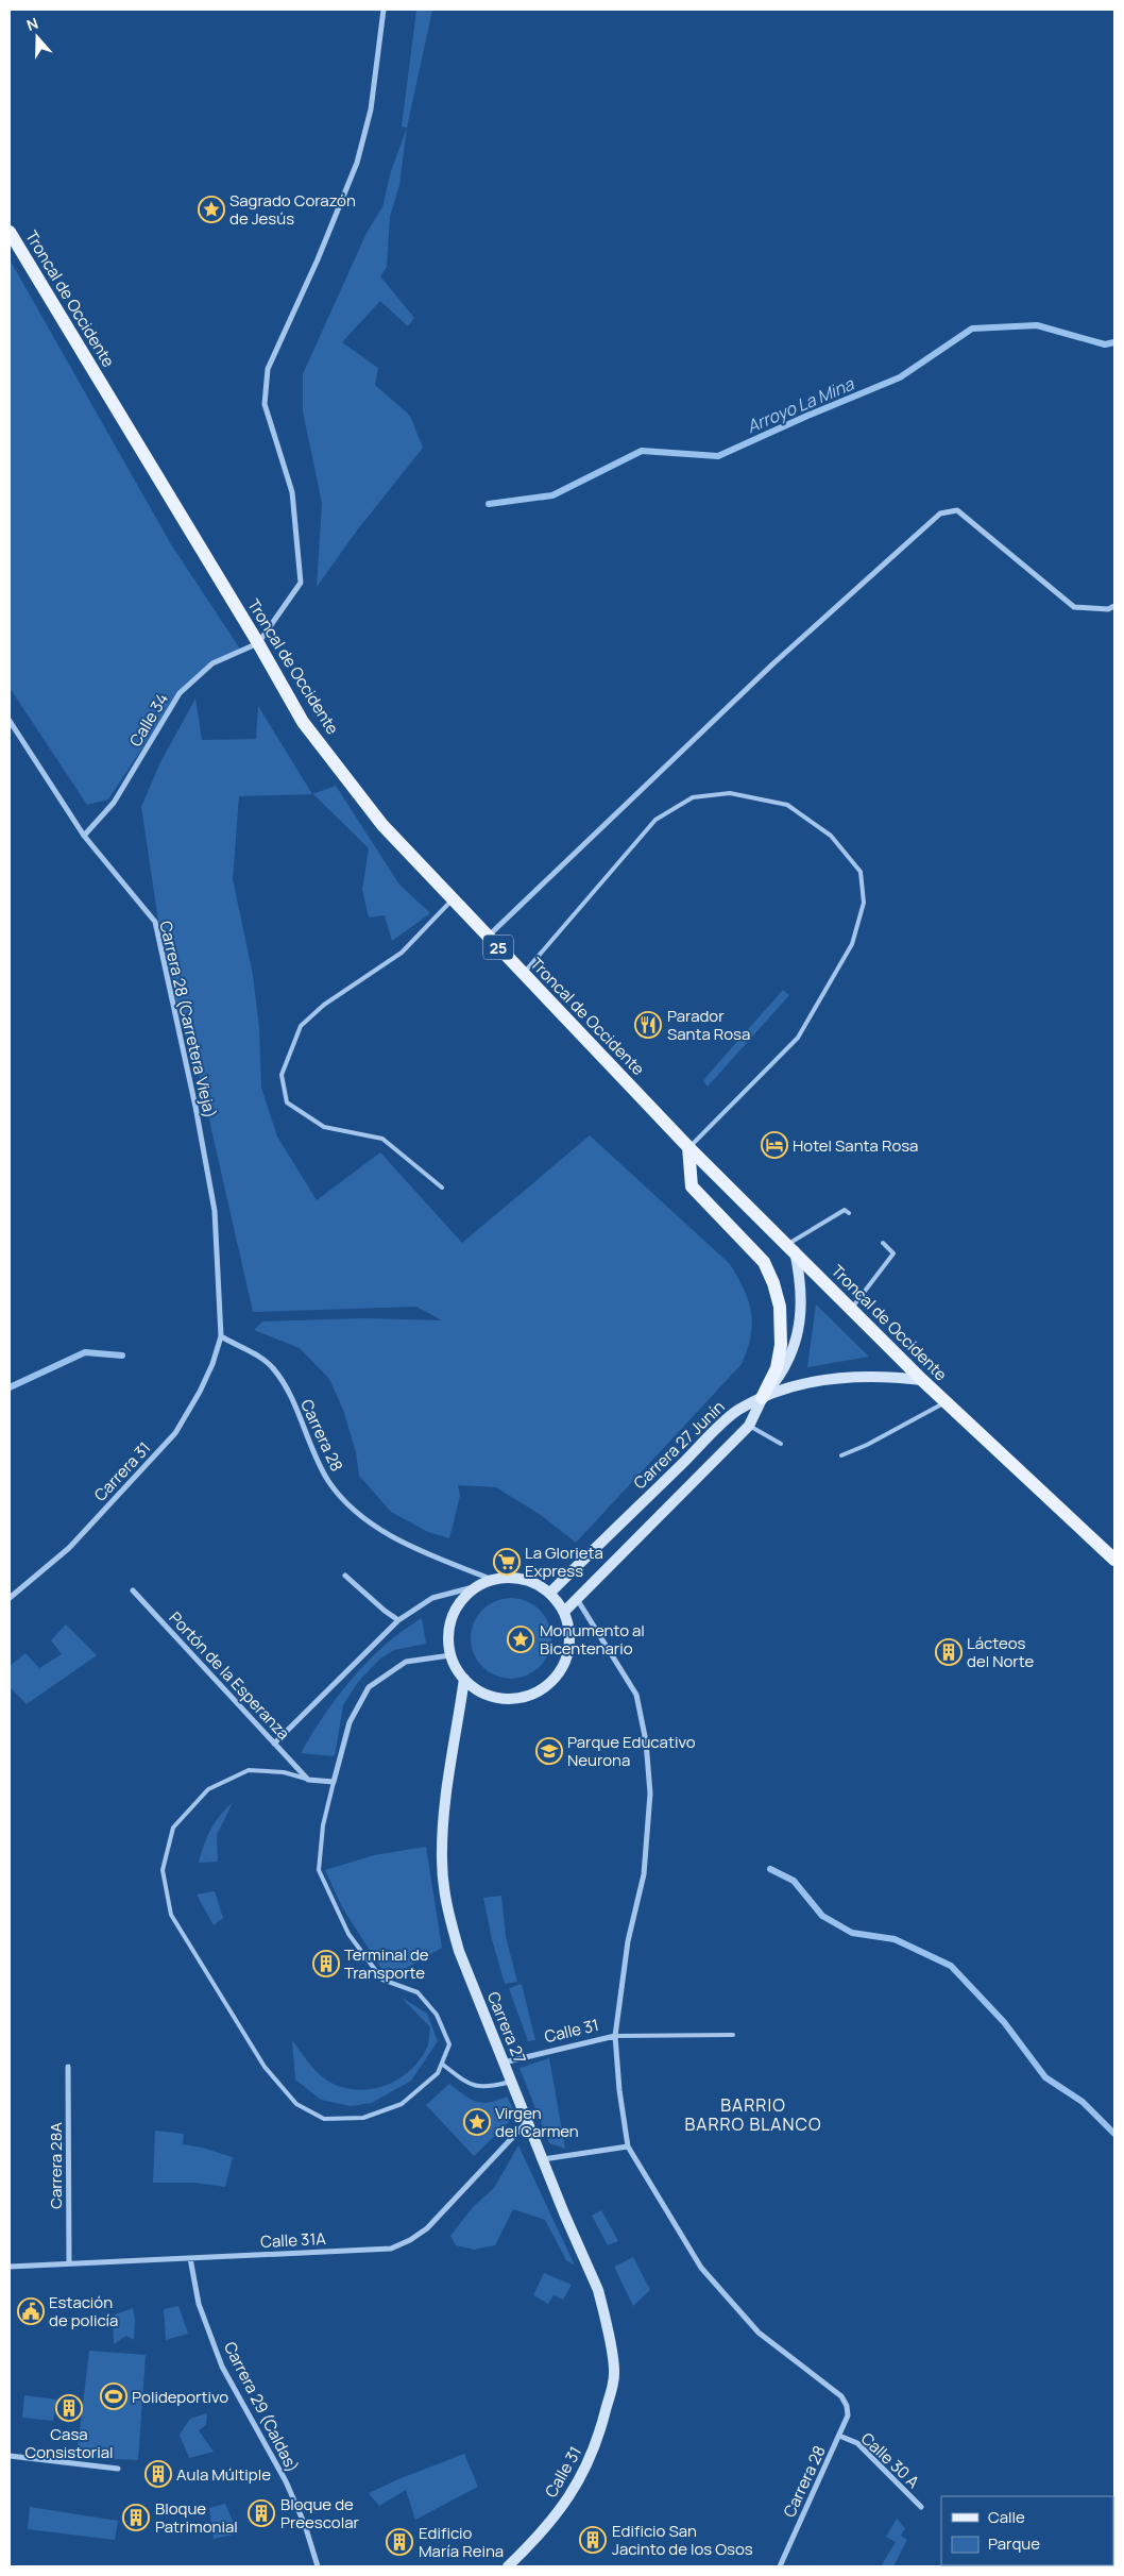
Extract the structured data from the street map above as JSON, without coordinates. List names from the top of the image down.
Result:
{
  "streets": {
    "main road": [
      "Troncal de Occidente",
      "25",
      "Carrera 27 Junín",
      "Carrera 27",
      "Calle 31"
    ],
    "street": [
      "Calle 34",
      "Carrera 28 (Carretera Vieja)",
      "Carrera 28",
      "Carrera 31",
      "Portón de la Esperanza",
      "Carrera 28A",
      "Calle 31A",
      "Carrera 29 (Caldas)",
      "Calle 30 A"
    ]
  },
  "crossings": [
    ["Troncal de Occidente", "Calle 34"],
    ["Troncal de Occidente", "Carrera 27 Junín"],
    ["Calle 34", "Carrera 28 (Carretera Vieja)"],
    ["Carrera 28 (Carretera Vieja)", "Carrera 28"],
    ["Carrera 28 (Carretera Vieja)", "Carrera 31"],
    ["Carrera 28", "Carrera 27 Junín"],
    ["Carrera 28", "Carrera 31"],
    ["Carrera 28", "Carrera 27"],
    ["Carrera 28", "Calle 30 A"],
    ["Carrera 27 Junín", "Carrera 27"],
    ["Carrera 27", "Calle 31"],
    ["Carrera 27", "Calle 31A"],
    ["Carrera 28A", "Calle 31A"],
    ["Calle 31A", "Carrera 29 (Caldas)"]
  ],
  "districts": ["BARRIO BARRO BLANCO"],
  "water": ["Arroyo La Mina"],
  "places": {
    "place": ["Sagrado Corazón de Jesús", "Monumento al Bicentenario", "Virgen del Carmen"],
    "restaurant": ["Parador Santa Rosa"],
    "hotel": ["Hotel Santa Rosa"],
    "supermarket": ["La Glorieta Express"],
    "building": [
      "Lácteos del Norte",
      "Terminal de Transporte",
      "Casa Consistorial",
      "Aula Múltiple",
      "Bloque de Preescolar",
      "Bloque Patrimonial",
      "Edificio San Jacinto de los Osos",
      "Edificio María Reina"
    ],
    "school or university": ["Parque Educativo Neurona"],
    "public building": ["Estación de policía"],
    "sports": ["Polideportivo"]
  },
  "legend": ["Calle", "Parque"],
  "north": "top"
}
